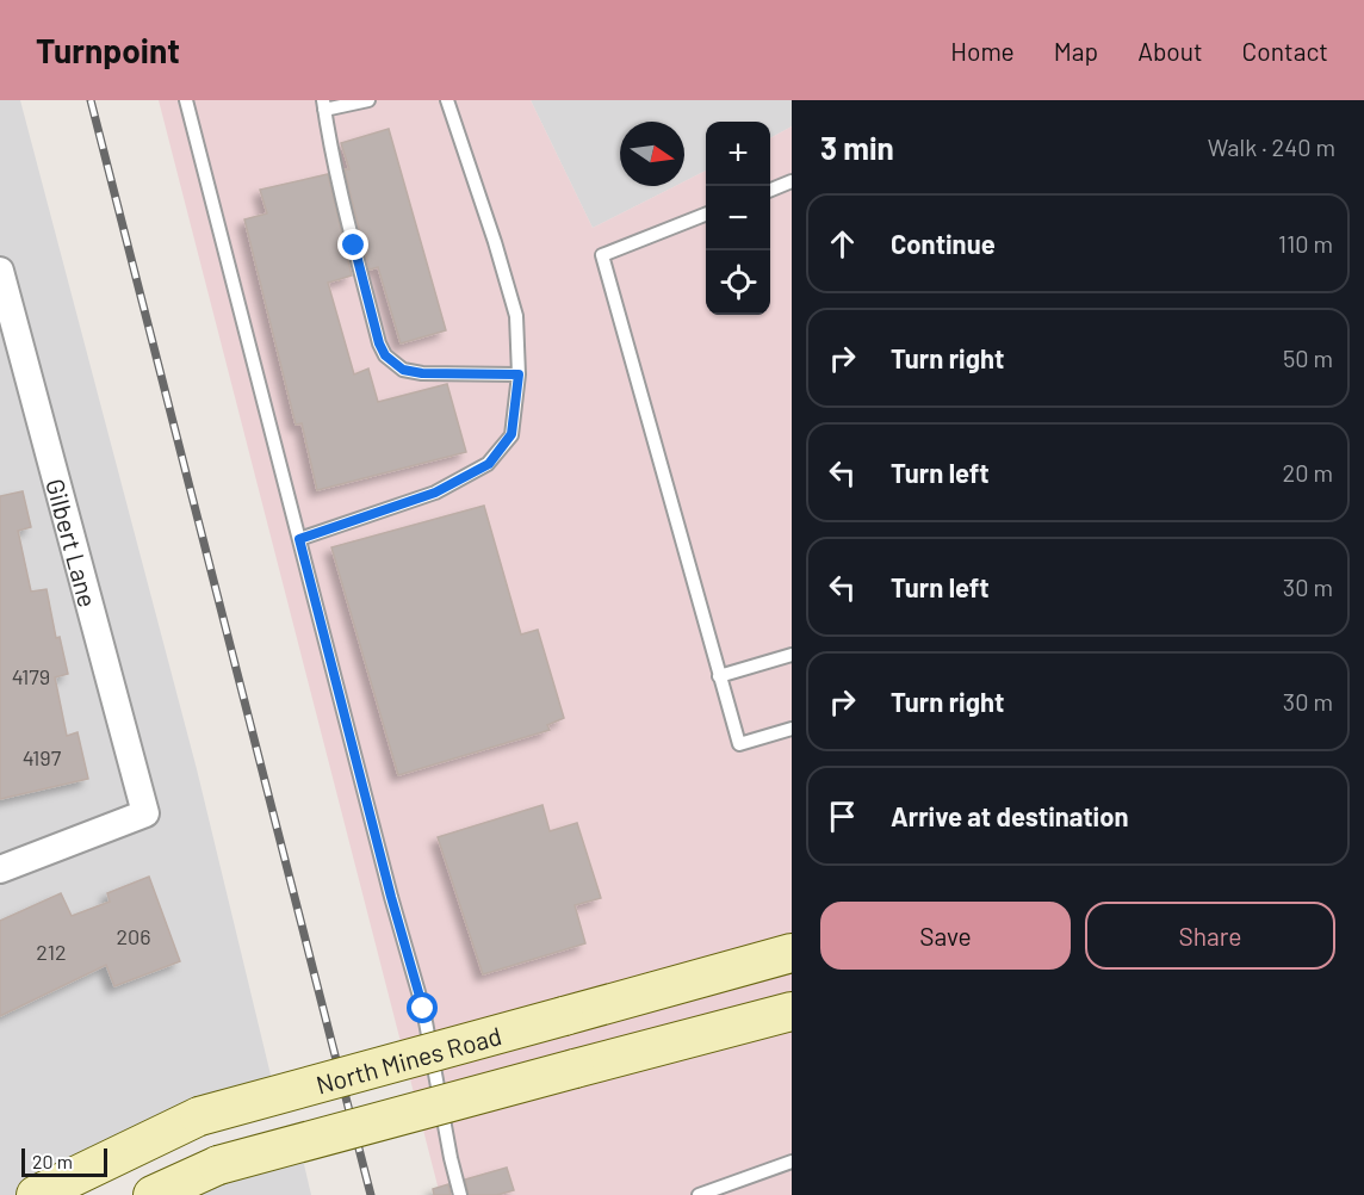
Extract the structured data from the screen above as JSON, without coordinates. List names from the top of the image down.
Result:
{
  "streets": {
    "main road": ["North Mines Road"],
    "street": ["Gilbert Lane"]
  },
  "house_numbers": [
    "4179",
    "4197",
    "206",
    "212"
  ],
  "scale_bar": "20 m",
  "north": "right",
  "page": {
    "header": "Turnpoint",
    "nav": [
      "Home",
      "Map",
      "About",
      "Contact"
    ],
    "heading": ["3 min", "Walk · 240 m"],
    "map_buttons": ["+", "−"],
    "list": [
      ["Continue", "110 m"],
      ["Turn right", "50 m"],
      ["Turn left", "20 m"],
      ["Turn left", "30 m"],
      ["Turn right", "30 m"],
      "Arrive at destination"
    ],
    "buttons": ["Save", "Share"],
    "scale": "20 m"
  }
}
